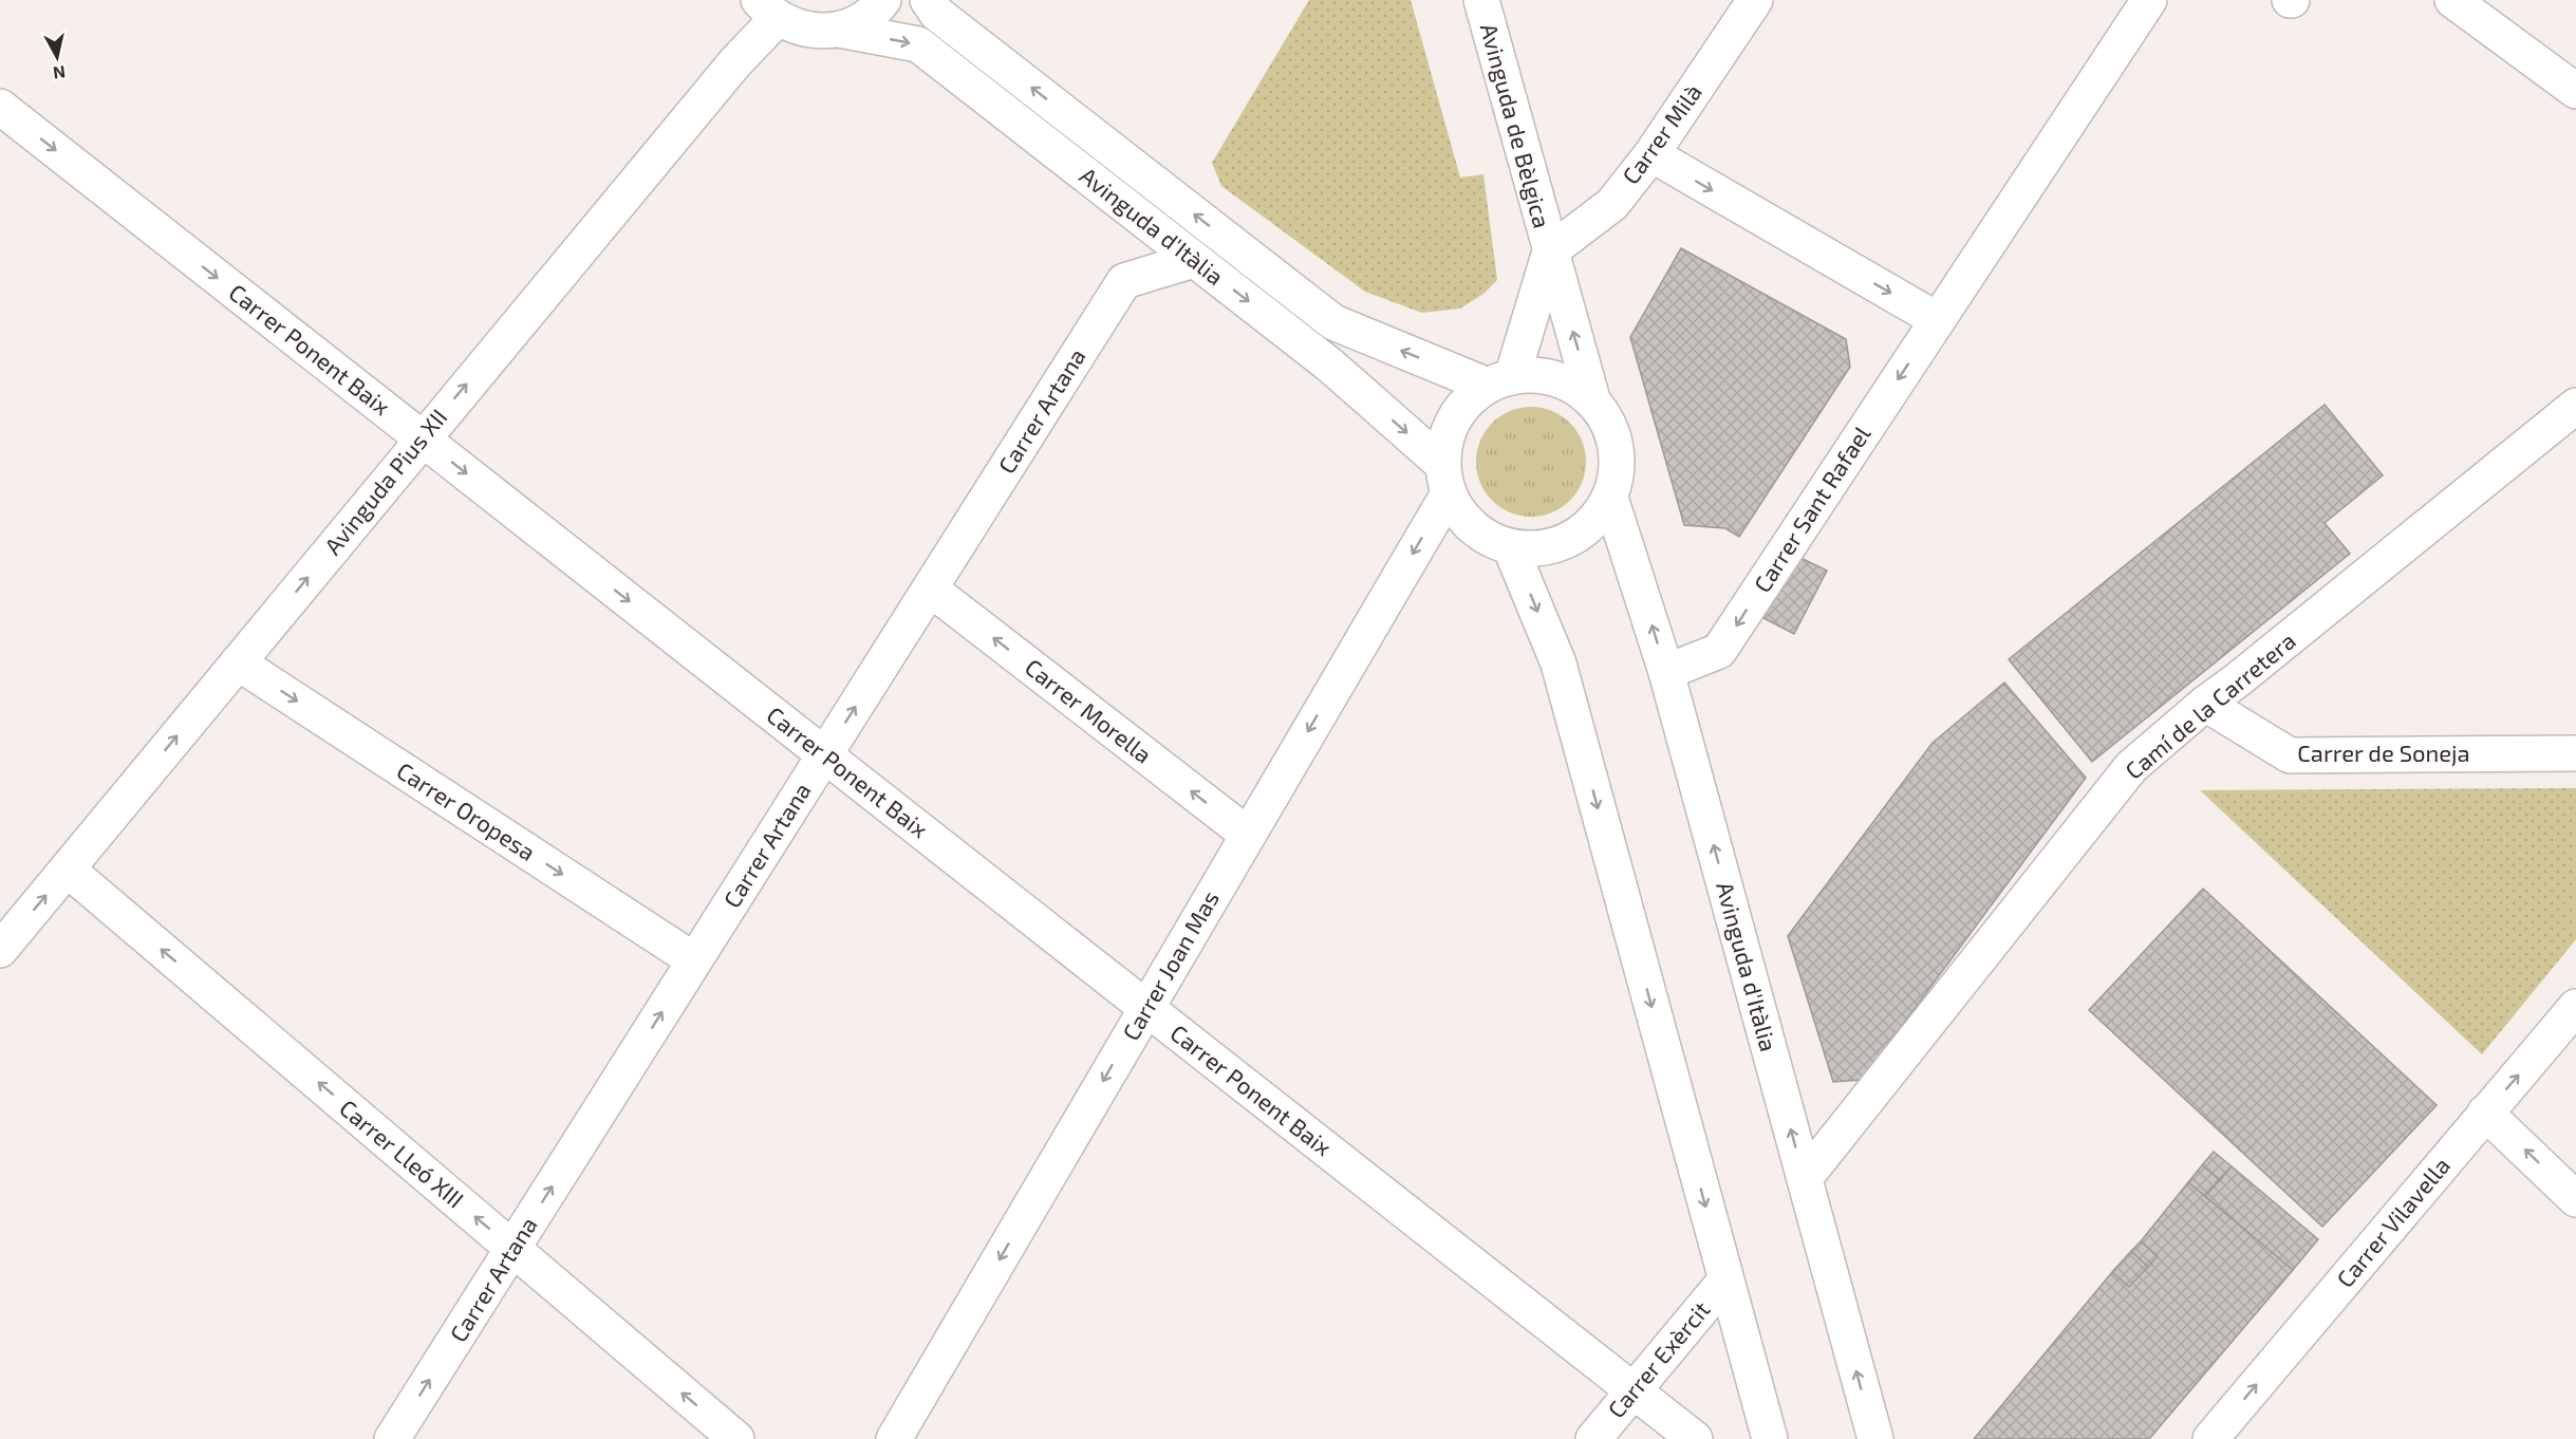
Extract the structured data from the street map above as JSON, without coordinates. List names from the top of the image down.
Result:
{
  "streets": {
    "street": [
      "Avinguda de Bèlgica",
      "Carrer Milà",
      "Avinguda d'Itàlia",
      "Carrer Ponent Baix",
      "Carrer Artana",
      "Avinguda Pius XII",
      "Carrer Sant Rafael",
      "Camí de la Carretera",
      "Carrer Morella",
      "Carrer de Soneja",
      "Carrer Oropesa",
      "Carrer Joan Mas",
      "Carrer Lleó XIII",
      "Carrer Vilavella",
      "Carrer Exèrcit"
    ]
  },
  "crossings": [
    ["Avinguda de Bèlgica", "Carrer Milà"],
    ["Avinguda de Bèlgica", "Avinguda d'Itàlia"],
    ["Avinguda de Bèlgica", "Carrer Joan Mas"],
    ["Avinguda d'Itàlia", "Carrer Artana"],
    ["Avinguda d'Itàlia", "Carrer Sant Rafael"],
    ["Avinguda d'Itàlia", "Camí de la Carretera"],
    ["Avinguda d'Itàlia", "Carrer Joan Mas"],
    ["Carrer Ponent Baix", "Carrer Artana"],
    ["Carrer Ponent Baix", "Avinguda Pius XII"],
    ["Carrer Ponent Baix", "Carrer Joan Mas"],
    ["Carrer Ponent Baix", "Carrer Exèrcit"],
    ["Carrer Artana", "Carrer Morella"],
    ["Carrer Artana", "Carrer Oropesa"],
    ["Carrer Artana", "Carrer Lleó XIII"],
    ["Avinguda Pius XII", "Carrer Oropesa"],
    ["Avinguda Pius XII", "Carrer Lleó XIII"],
    ["Camí de la Carretera", "Carrer de Soneja"],
    ["Carrer Morella", "Carrer Joan Mas"]
  ],
  "one_way": [
    "Carrer Ponent Baix",
    "Carrer Artana",
    "Avinguda Pius XII",
    "Carrer Sant Rafael",
    "Carrer Morella",
    "Carrer Oropesa",
    "Carrer Joan Mas",
    "Carrer Lleó XIII",
    "Carrer Vilavella"
  ],
  "north": "bottom"
}
